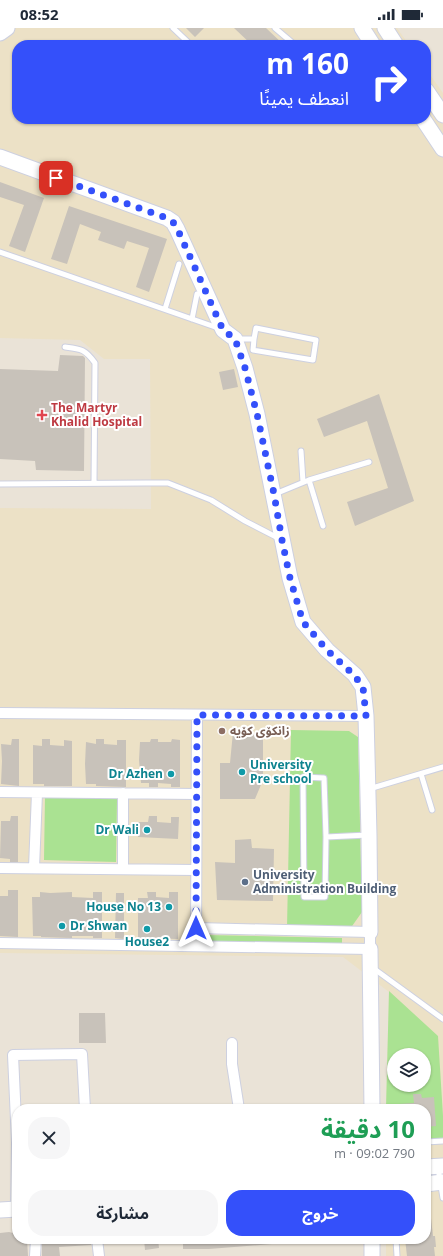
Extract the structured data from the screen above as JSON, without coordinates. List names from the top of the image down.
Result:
{
  "places": {
    "health": ["The Martyr Khalid Hospital"],
    "other": [
      "زانکۆی کۆیە",
      "University Pre school",
      "Dr Azhen",
      "Dr Wali",
      "University Administration Building",
      "House No 13",
      "Dr Shwan",
      "House2"
    ]
  },
  "page": {
    "status": "08:52",
    "turn": ["160 m", "انعطف يمينًا"],
    "heading": ["10 دقيقة", "790 m · 09:02"],
    "buttons": ["خروج", "مشاركة"]
  }
}
